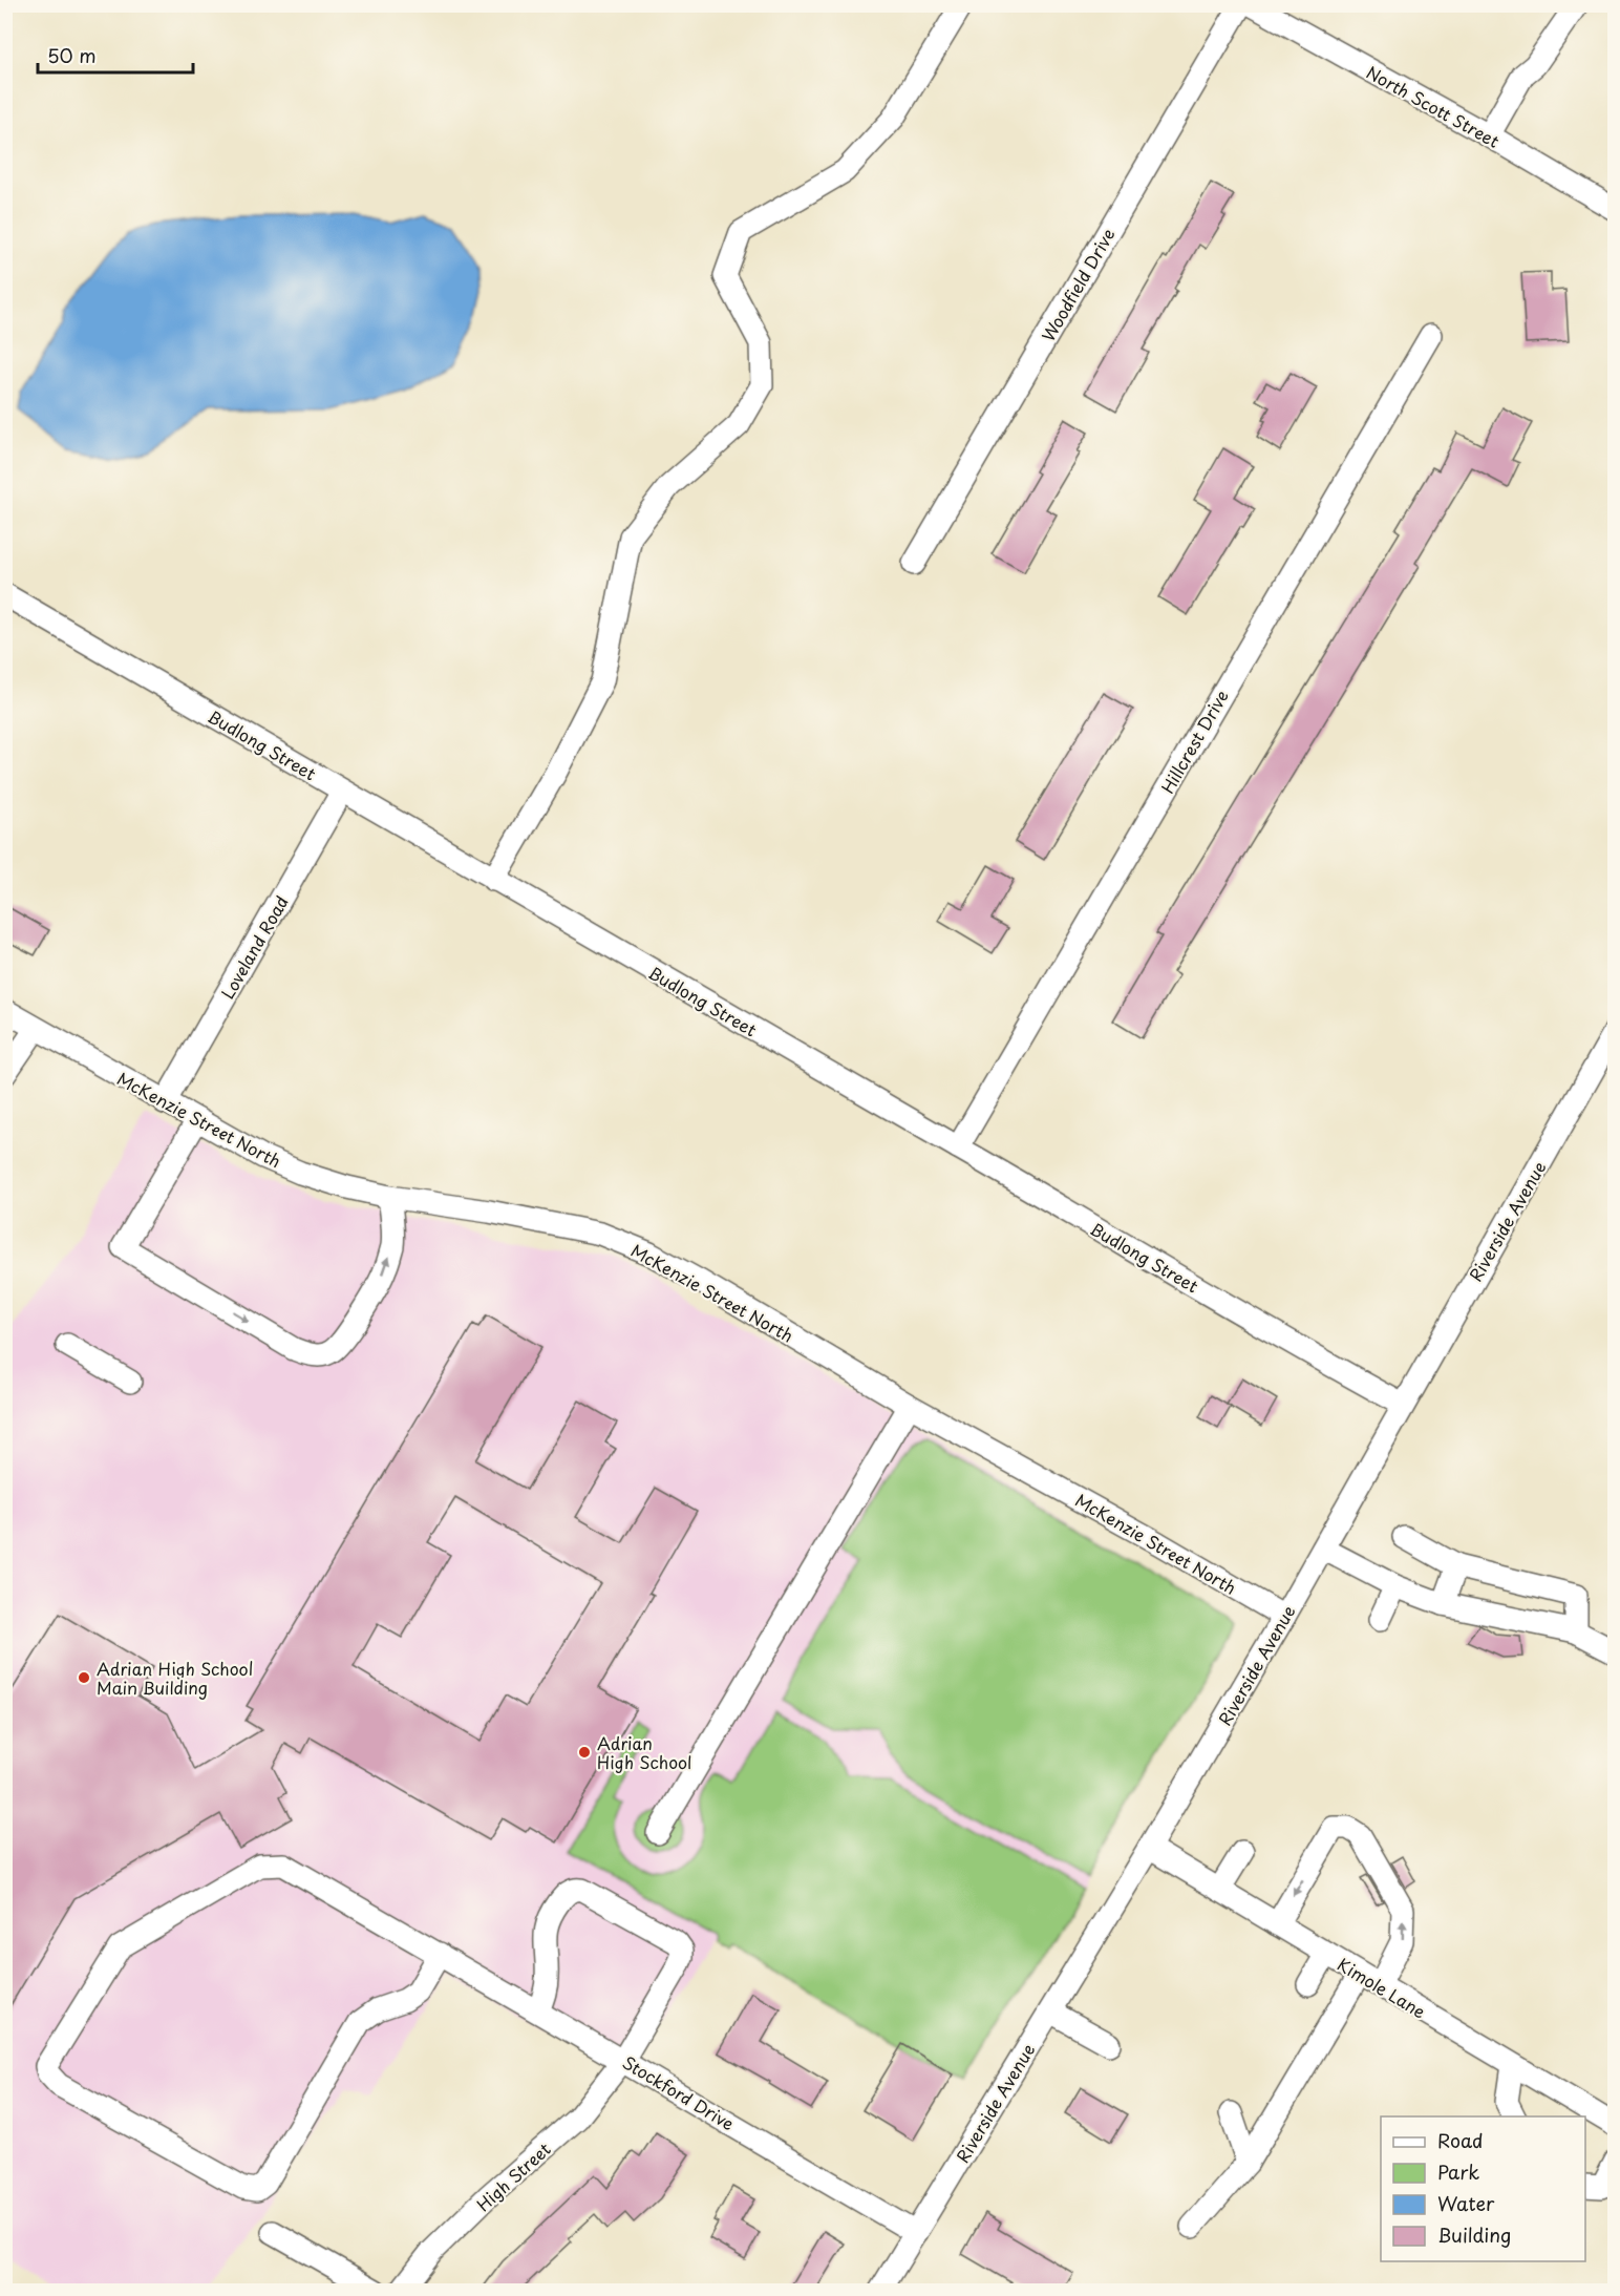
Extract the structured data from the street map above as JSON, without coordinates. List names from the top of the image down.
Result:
{
  "streets": {
    "street": [
      "North Scott Street",
      "Woodfield Drive",
      "Hillcrest Drive",
      "Budlong Street",
      "Loveland Road",
      "McKenzie Street North",
      "Riverside Avenue",
      "Kimole Lane",
      "Stockford Drive",
      "High Street"
    ]
  },
  "crossings": [
    ["Hillcrest Drive", "Budlong Street"],
    ["Budlong Street", "Loveland Road"],
    ["Budlong Street", "Riverside Avenue"],
    ["Loveland Road", "McKenzie Street North"],
    ["McKenzie Street North", "Riverside Avenue"],
    ["Riverside Avenue", "Kimole Lane"],
    ["Riverside Avenue", "Stockford Drive"],
    ["Stockford Drive", "High Street"]
  ],
  "places": ["Adrian High School Main Building", "Adrian High School"],
  "legend": [
    "Road",
    "Park",
    "Water",
    "Building"
  ],
  "scale_bar": "50 m"
}
